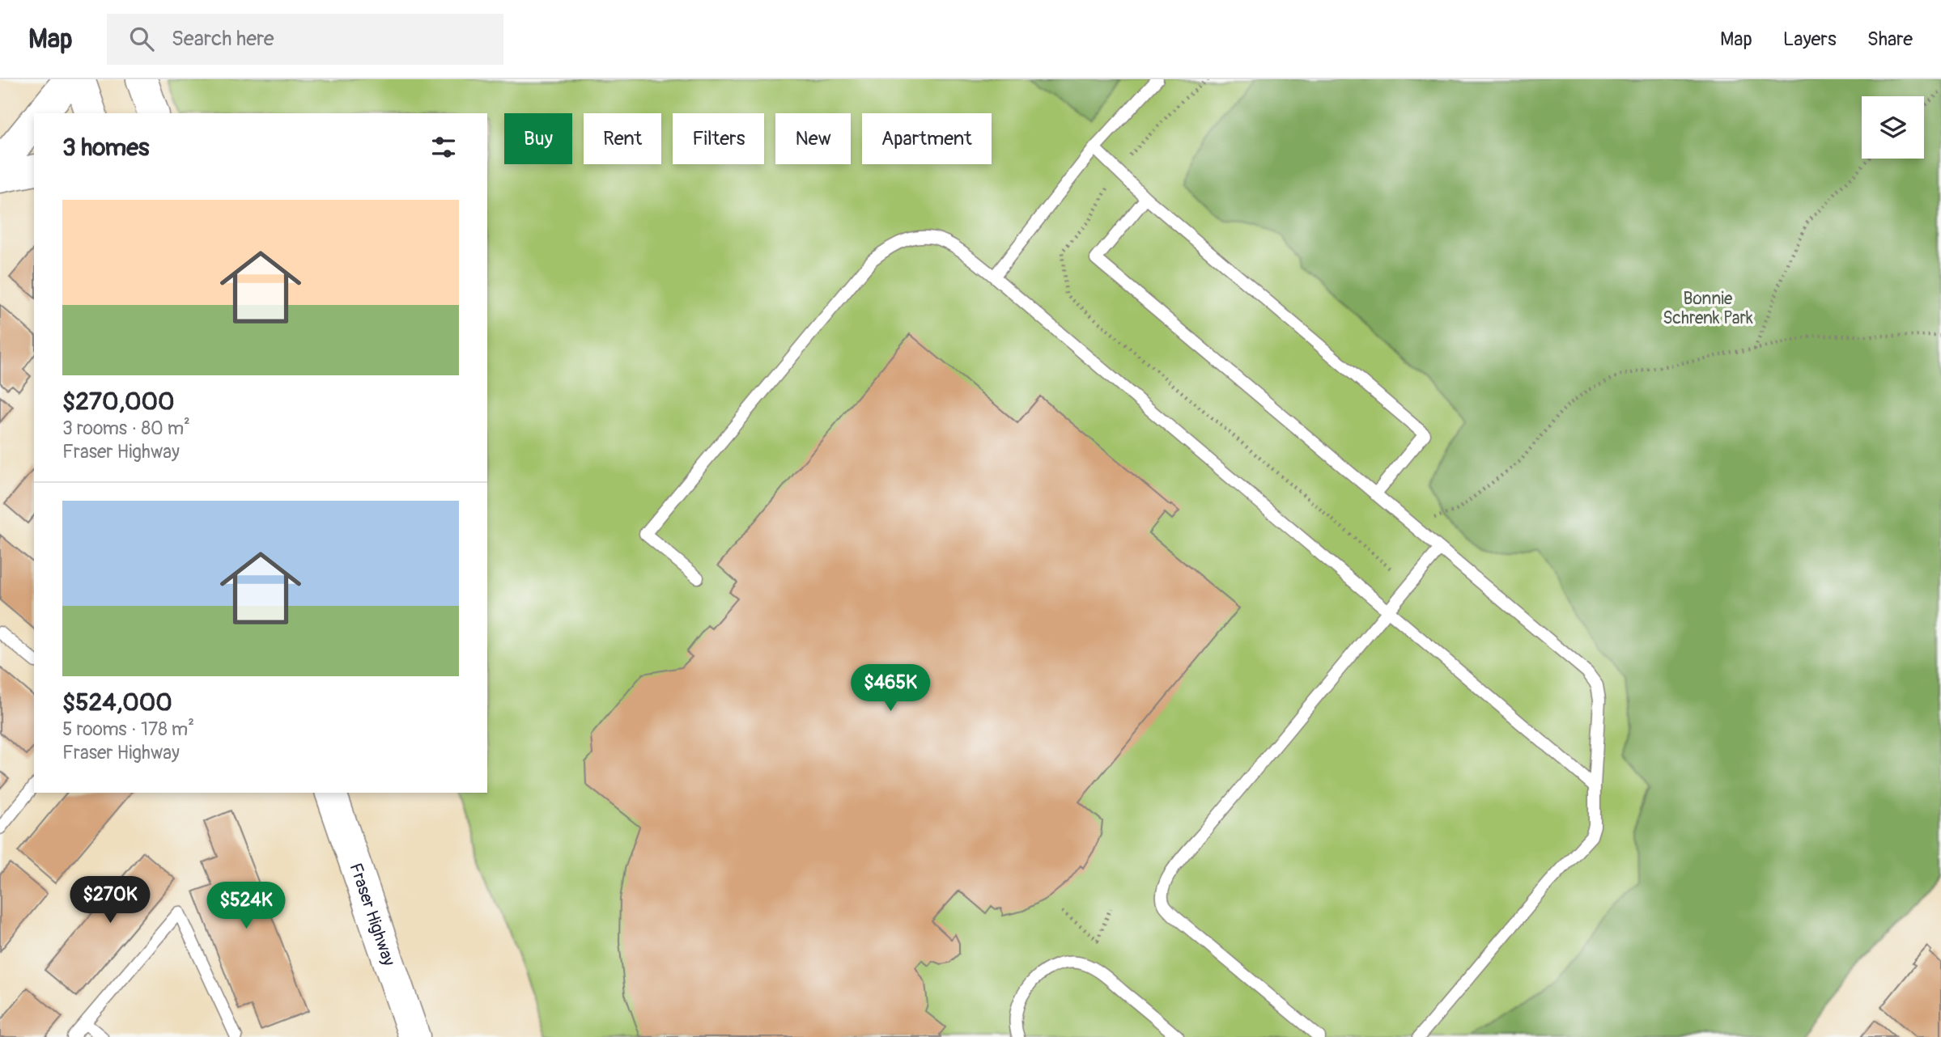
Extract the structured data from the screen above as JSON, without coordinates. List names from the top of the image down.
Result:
{
  "streets": {
    "main road": ["Fraser Highway"]
  },
  "parks": ["Bonnie Schrenk Park"],
  "page": {
    "header": "Map",
    "search": "Search here",
    "nav": ["Map", "Layers", "Share"],
    "chip": [
      "Buy",
      "Rent",
      "Filters",
      "New",
      "Apartment"
    ],
    "heading": "3 homes",
    "list": [
      {
        "name": "$270,000",
        "note": "3 rooms · 80 m² · Fraser Highway"
      },
      {
        "name": "$524,000",
        "note": "5 rooms · 178 m² · Fraser Highway"
      }
    ],
    "price": ["$465K", "$270K", "$524K"]
  }
}
